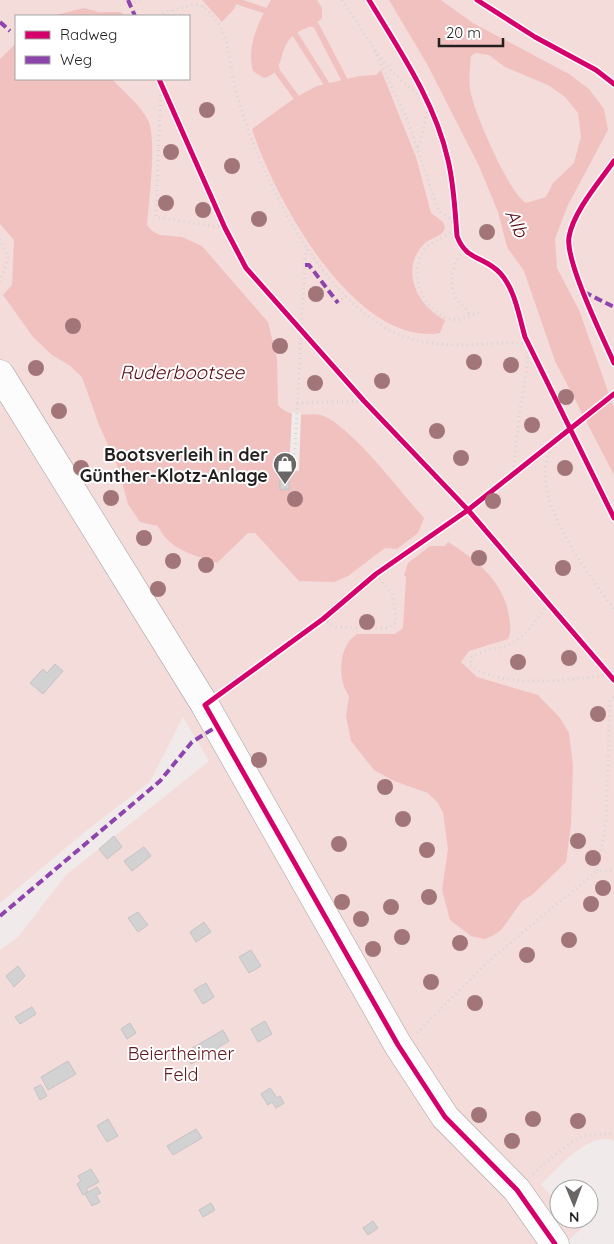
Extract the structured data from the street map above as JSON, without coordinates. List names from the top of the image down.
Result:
{
  "water": ["Alb", "Ruderbootsee"],
  "parks": ["Beiertheimer Feld"],
  "places": {
    "shop": ["Bootsverleih in der Günther-Klotz-Anlage"]
  },
  "legend": ["Radweg", "Weg"],
  "scale_bar": "20 m",
  "north": "bottom"
}
